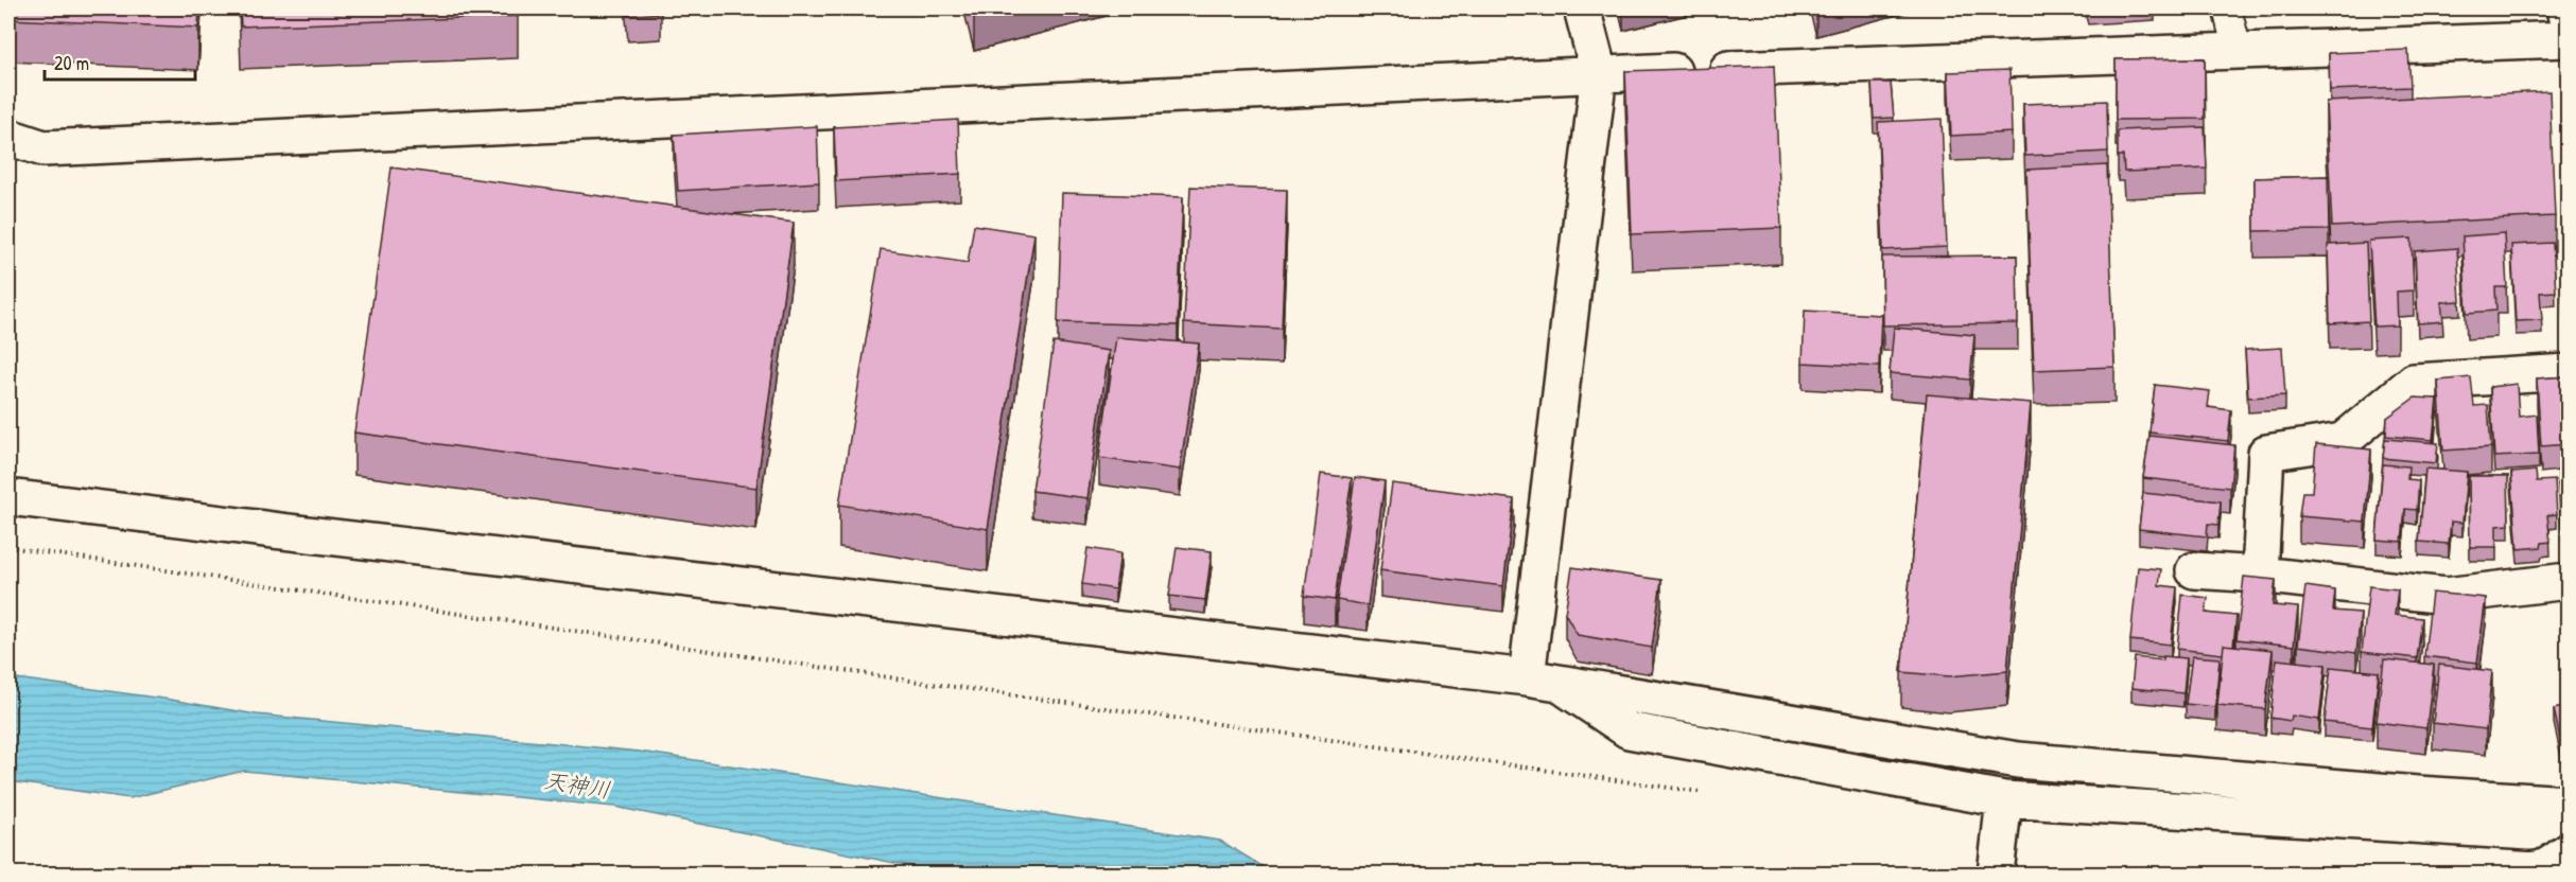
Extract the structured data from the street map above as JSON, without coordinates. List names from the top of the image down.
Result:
{
  "water": ["天神川"],
  "scale_bar": "20 m"
}
